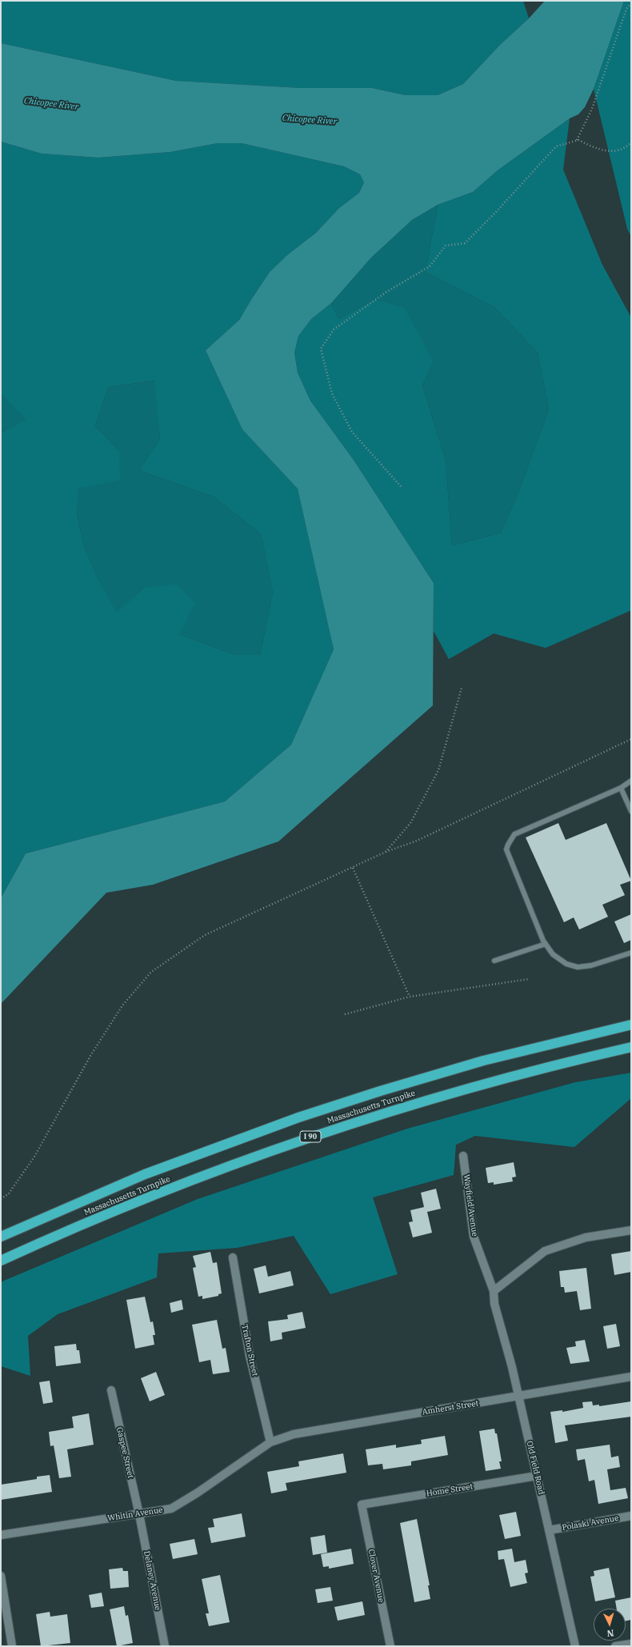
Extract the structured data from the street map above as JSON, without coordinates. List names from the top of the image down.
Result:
{
  "streets": {
    "highway": ["Massachusetts Turnpike", "I 90"],
    "street": [
      "Wayfield Avenue",
      "Trafton Street",
      "Amherst Street",
      "Gaspee Street",
      "Old Field Road",
      "Home Street",
      "Whitin Avenue",
      "Polaski Avenue",
      "Clover Avenue",
      "Delaney Avenue"
    ]
  },
  "crossings": [
    ["Wayfield Avenue", "Old Field Road"],
    ["Trafton Street", "Amherst Street"],
    ["Trafton Street", "Whitin Avenue"],
    ["Amherst Street", "Old Field Road"],
    ["Amherst Street", "Whitin Avenue"],
    ["Gaspee Street", "Whitin Avenue"],
    ["Gaspee Street", "Delaney Avenue"],
    ["Old Field Road", "Home Street"],
    ["Old Field Road", "Polaski Avenue"],
    ["Home Street", "Clover Avenue"],
    ["Whitin Avenue", "Delaney Avenue"]
  ],
  "water": ["Chicopee River"],
  "north": "bottom"
}
